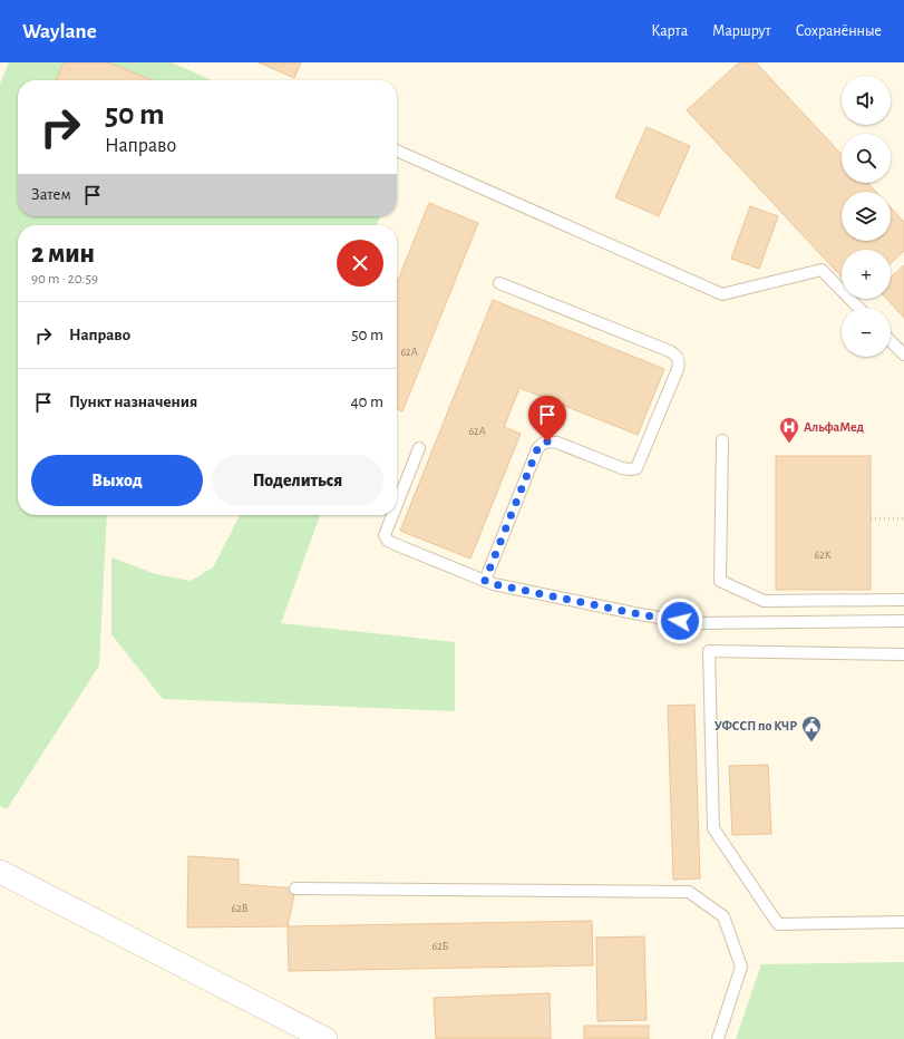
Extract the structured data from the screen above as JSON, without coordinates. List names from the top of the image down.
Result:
{
  "places": {
    "hospital": ["АльфаМед"],
    "public building": ["УФССП по КЧР"]
  },
  "house_numbers": [
    "62А",
    "62А",
    "62К",
    "62В",
    "62Б"
  ],
  "page": {
    "header": "Waylane",
    "nav": ["Карта", "Маршрут", "Сохранённые"],
    "map_buttons": ["+", "−"],
    "turn": ["50 m", "Направо"],
    "then": "Затем",
    "heading": ["2 мин", "90 m · 20:59"],
    "list": [
      {
        "name": "Направо",
        "value": "50 m"
      },
      {
        "name": "Пункт назначения",
        "value": "40 m"
      }
    ],
    "buttons": ["Выход", "Поделиться"]
  }
}
